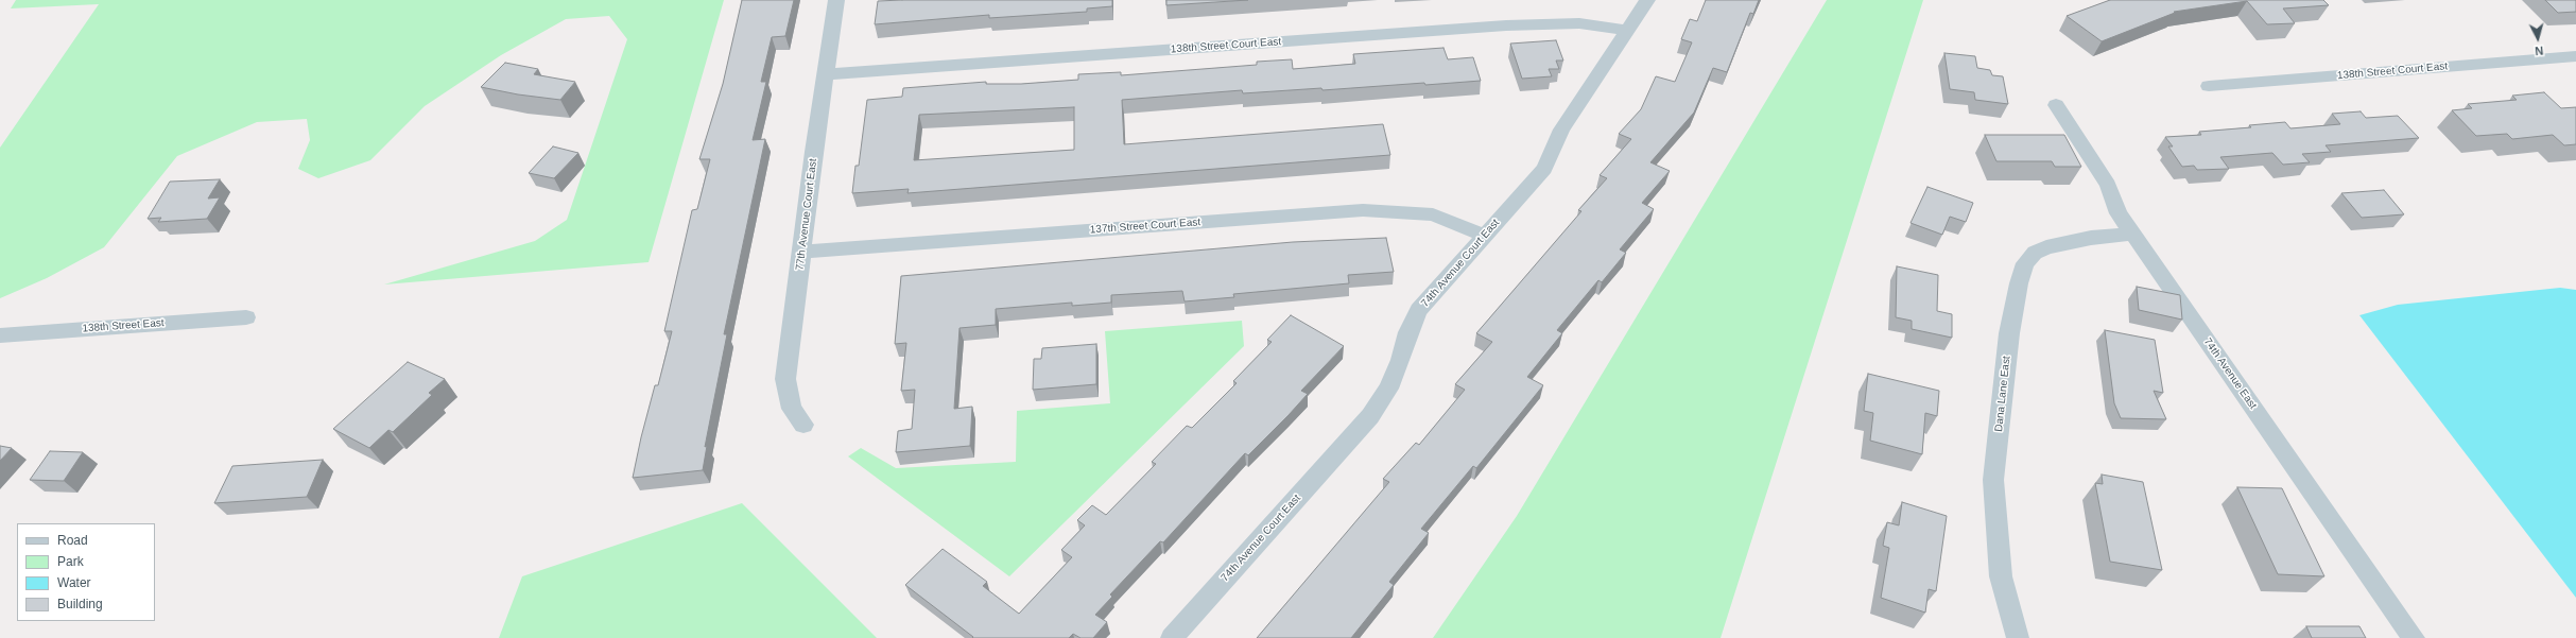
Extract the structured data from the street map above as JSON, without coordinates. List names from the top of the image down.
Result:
{
  "streets": {
    "street": [
      "138th Street Court East",
      "77th Avenue Court East",
      "137th Street Court East",
      "74th Avenue Court East",
      "138th Street East",
      "74th Avenue East",
      "Dana Lane East"
    ]
  },
  "crossings": [
    ["138th Street Court East", "77th Avenue Court East"],
    ["138th Street Court East", "74th Avenue Court East"],
    ["77th Avenue Court East", "137th Street Court East"],
    ["137th Street Court East", "74th Avenue Court East"],
    ["74th Avenue East", "Dana Lane East"]
  ],
  "legend": [
    "Road",
    "Park",
    "Water",
    "Building"
  ],
  "north": "bottom"
}
